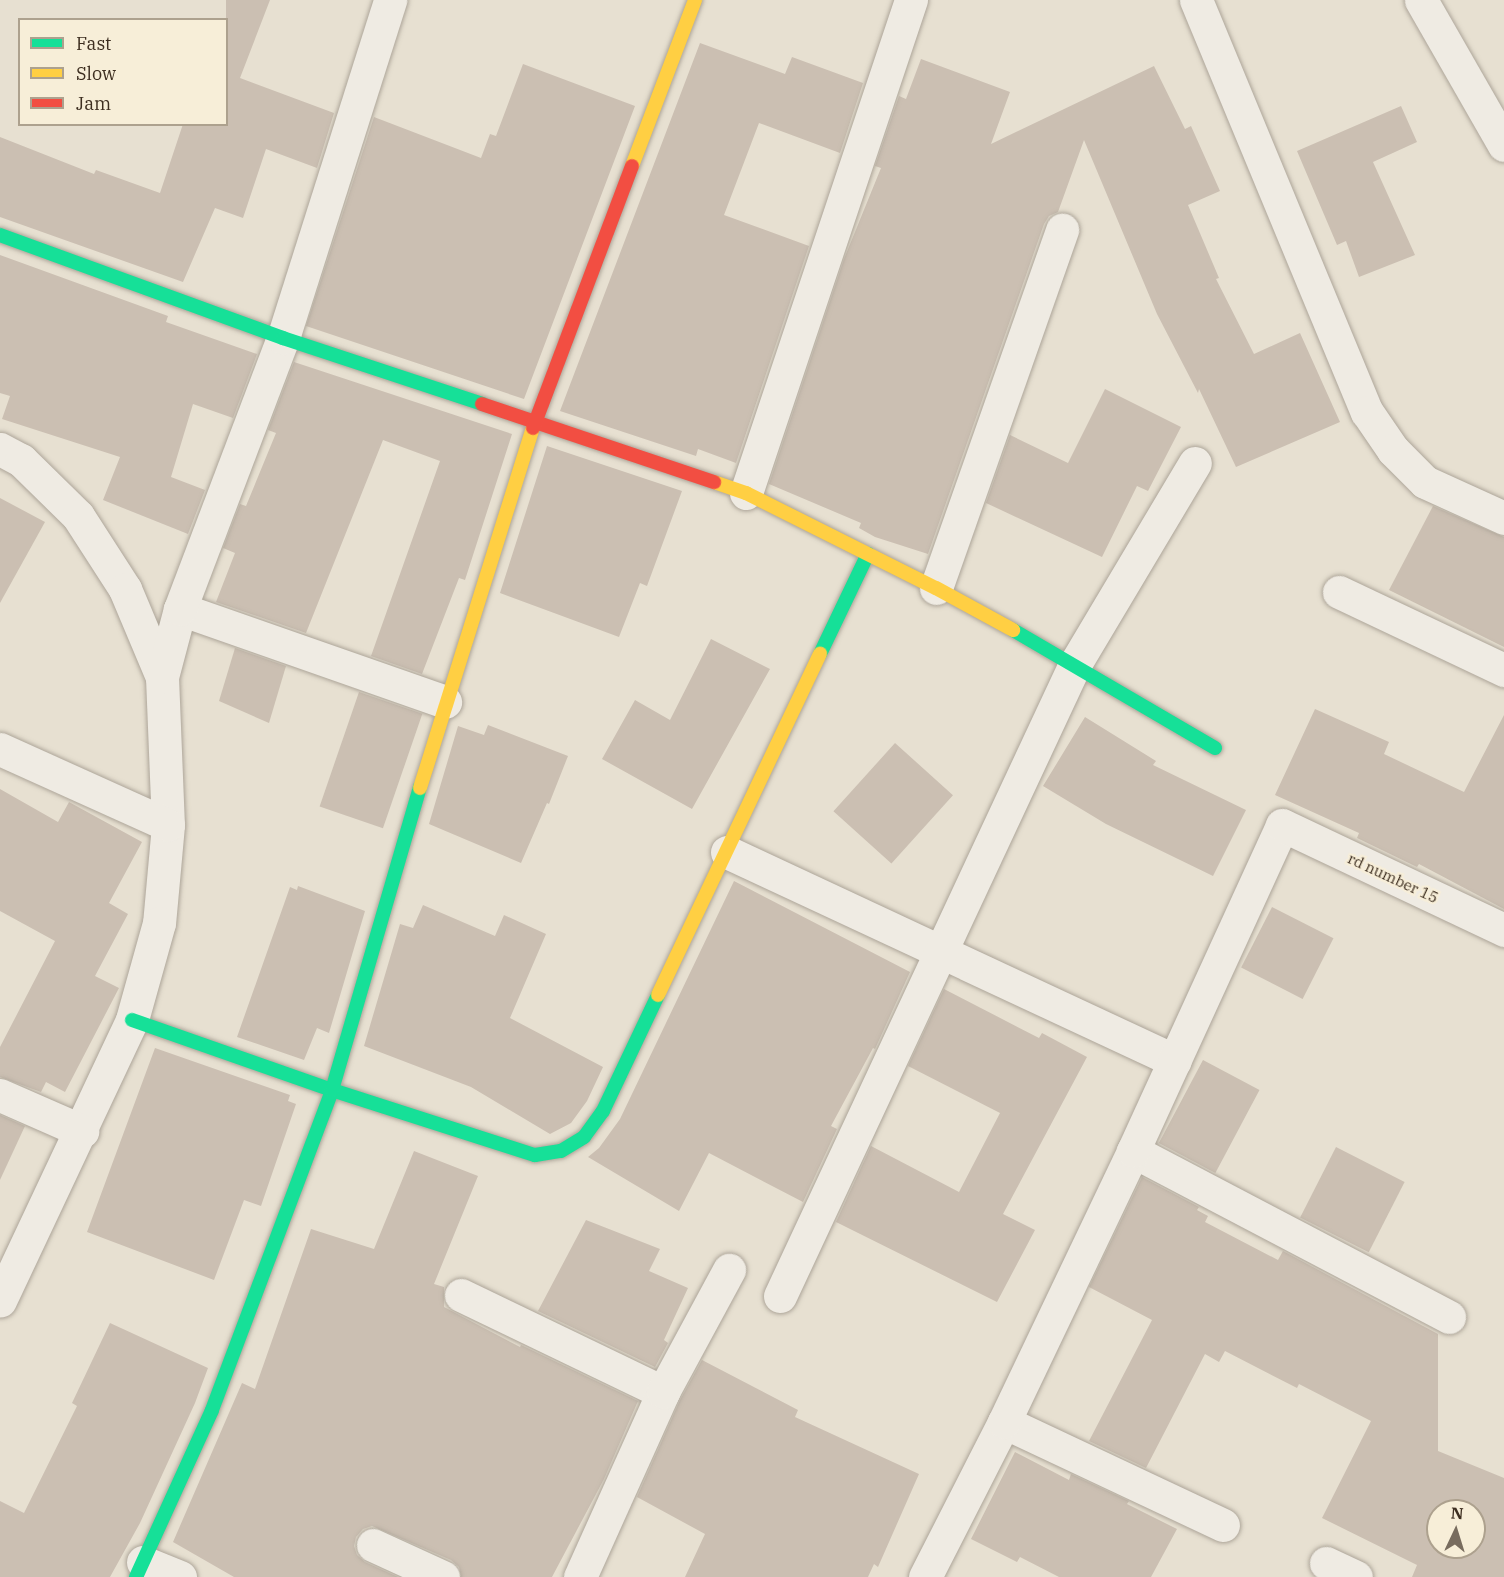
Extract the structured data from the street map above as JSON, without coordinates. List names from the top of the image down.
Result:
{
  "streets": {
    "street": ["rd number 15"]
  },
  "legend": ["Fast", "Slow", "Jam"],
  "north": "top"
}
